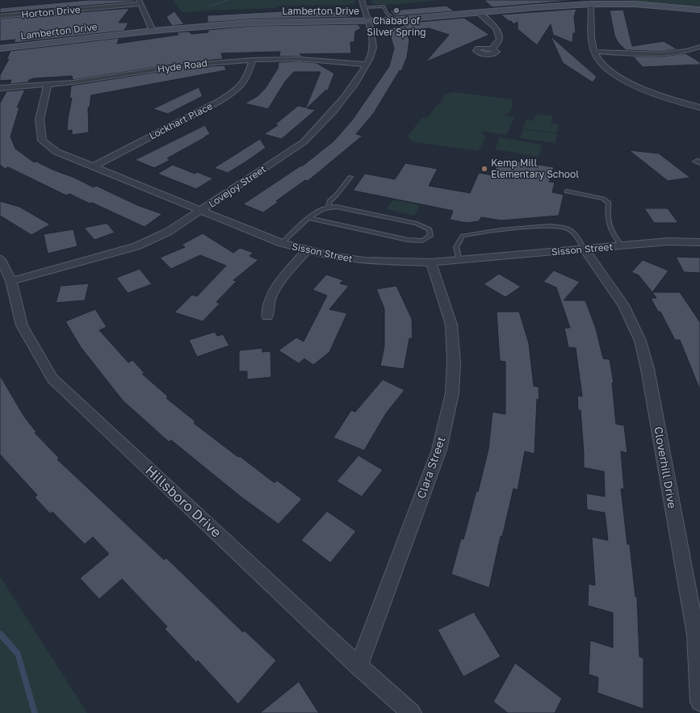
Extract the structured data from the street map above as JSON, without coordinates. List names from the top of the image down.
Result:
{
  "streets": {
    "street": [
      "Lamberton Drive",
      "Horton Drive",
      "Hyde Road",
      "Lockhart Place",
      "Lovejoy Street",
      "Sisson Street",
      "Clara Street",
      "Cloverhill Drive",
      "Hillsboro Drive"
    ]
  },
  "crossings": [
    ["Lamberton Drive", "Lovejoy Street"],
    ["Hyde Road", "Lockhart Place"],
    ["Hyde Road", "Lovejoy Street"],
    ["Hyde Road", "Sisson Street"],
    ["Lockhart Place", "Sisson Street"],
    ["Lovejoy Street", "Sisson Street"],
    ["Lovejoy Street", "Hillsboro Drive"],
    ["Sisson Street", "Clara Street"],
    ["Sisson Street", "Cloverhill Drive"],
    ["Clara Street", "Hillsboro Drive"]
  ],
  "places": ["Chabad of Silver Spring", "Kemp Mill Elementary School"]
}
